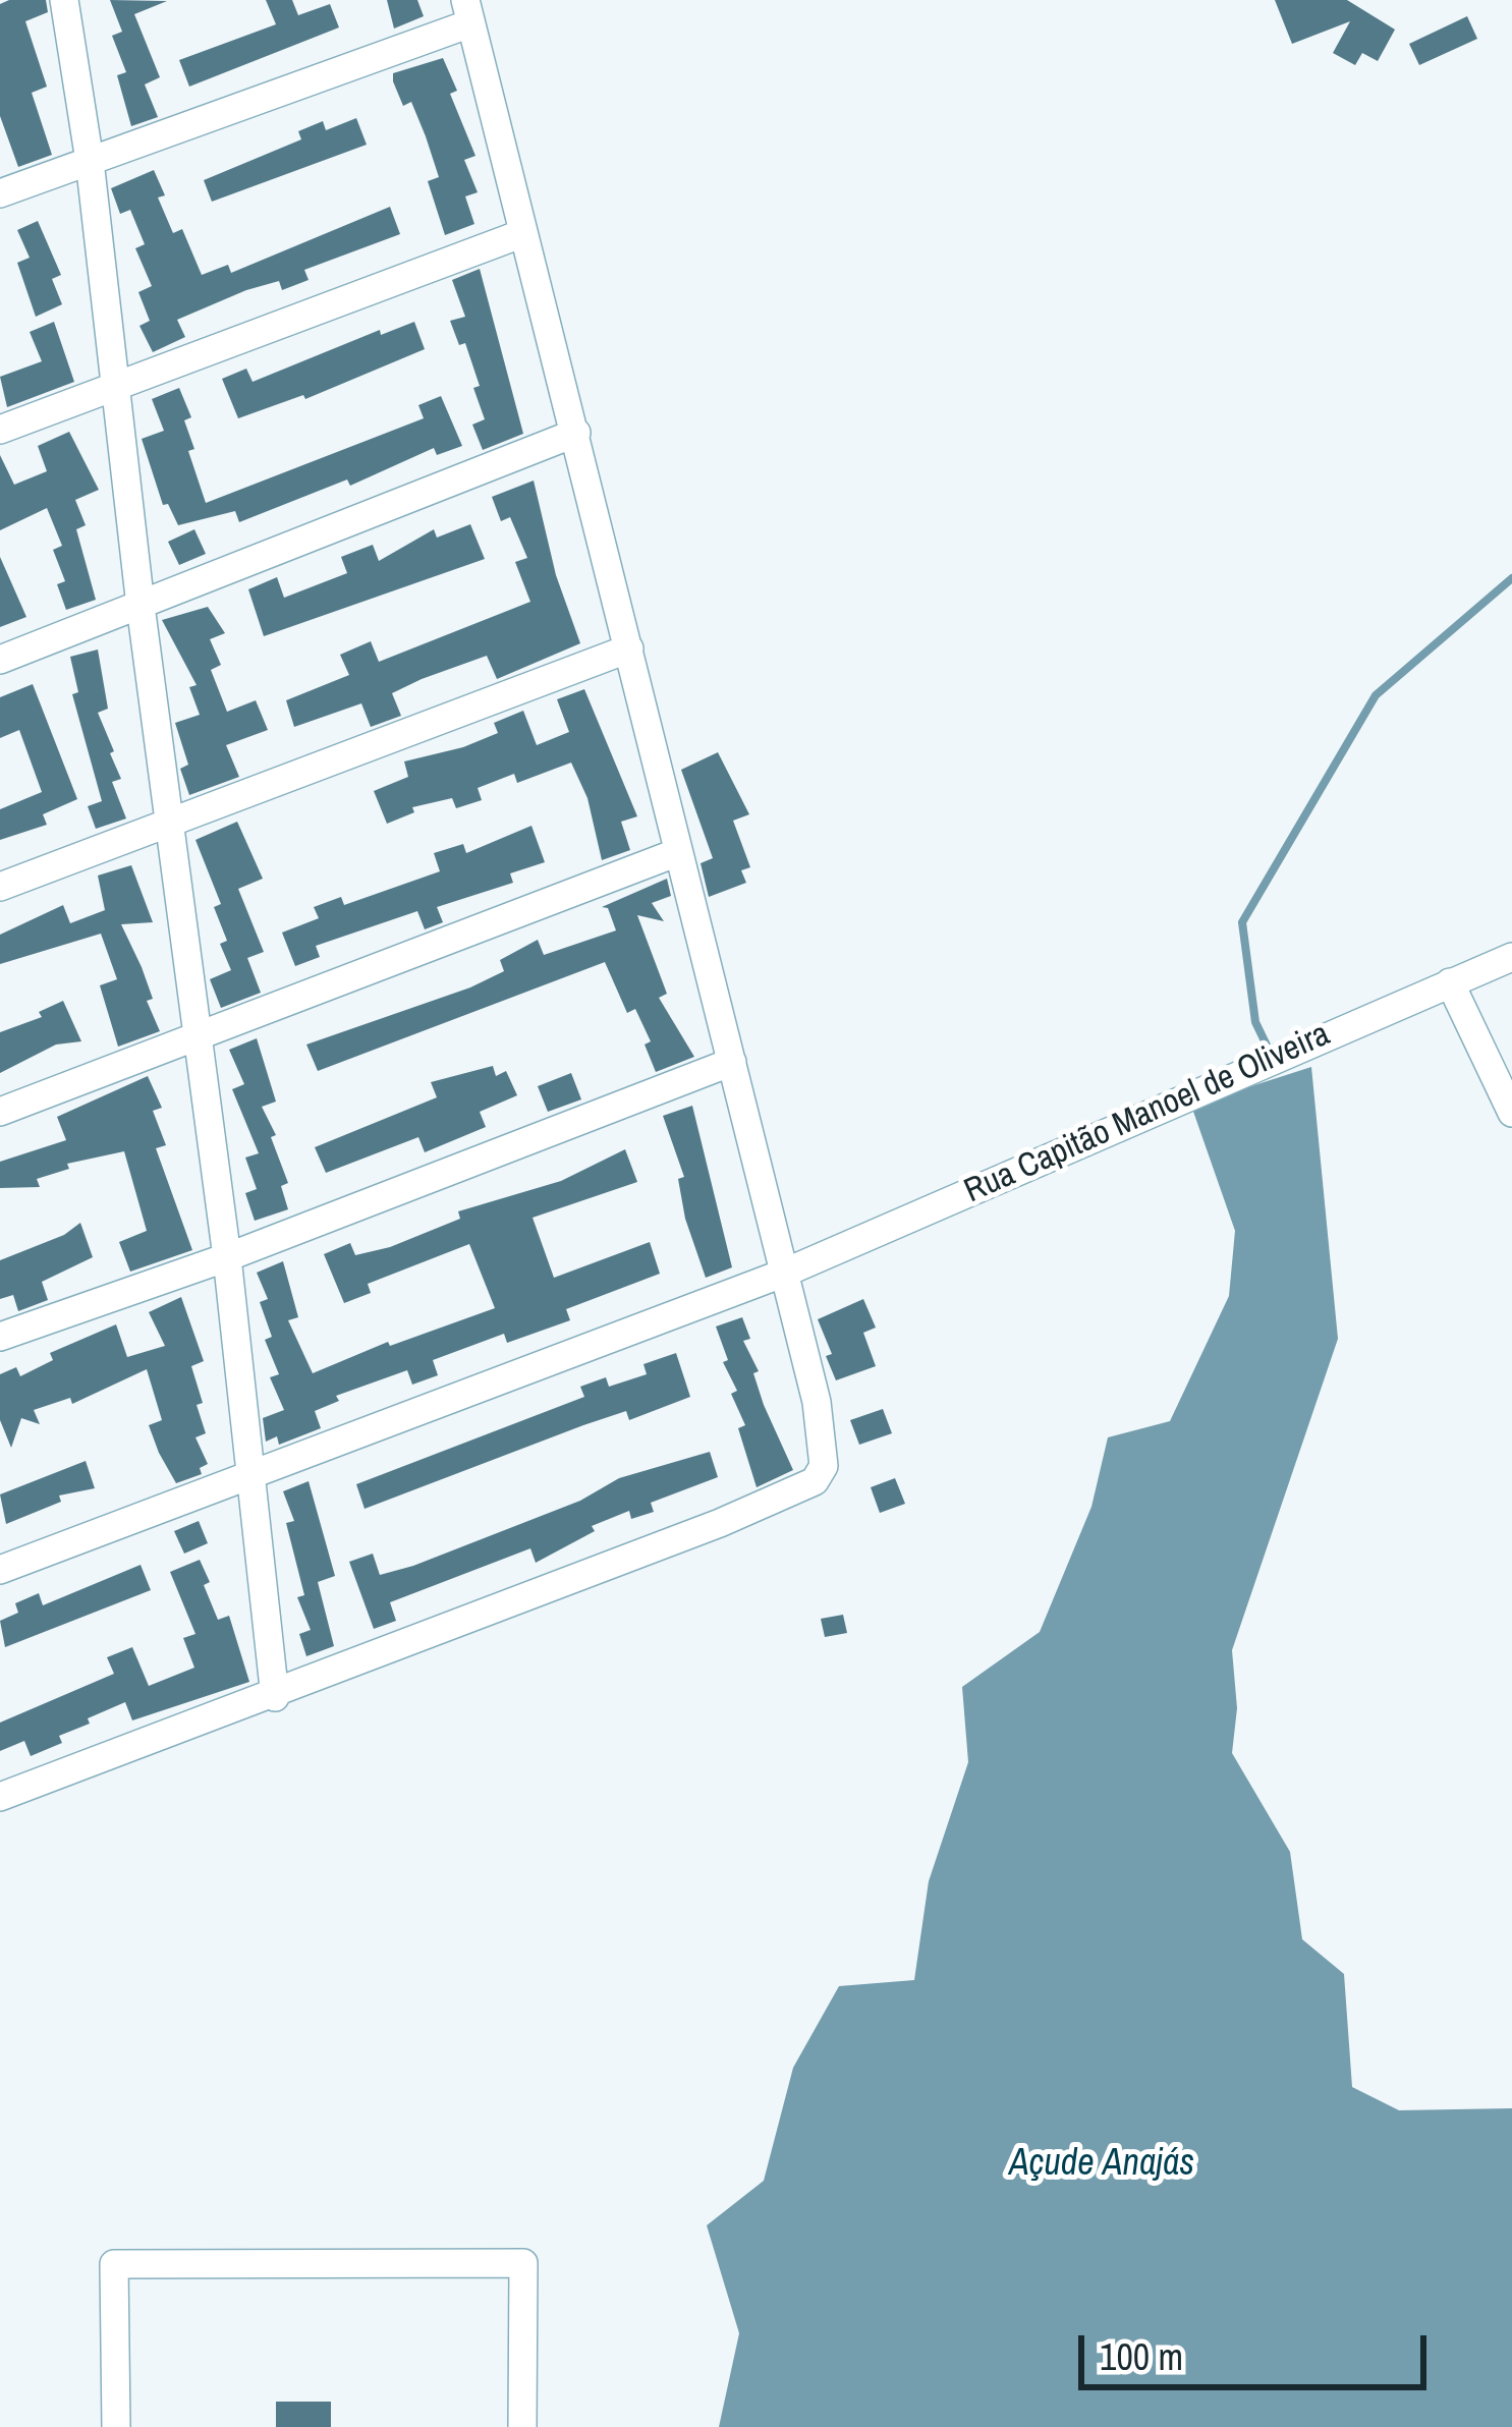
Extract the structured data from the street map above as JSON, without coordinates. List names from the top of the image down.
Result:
{
  "streets": {
    "street": ["Rua Capitão Manoel de Oliveira"]
  },
  "water": ["Açude Anajás"],
  "scale_bar": "100 m"
}
